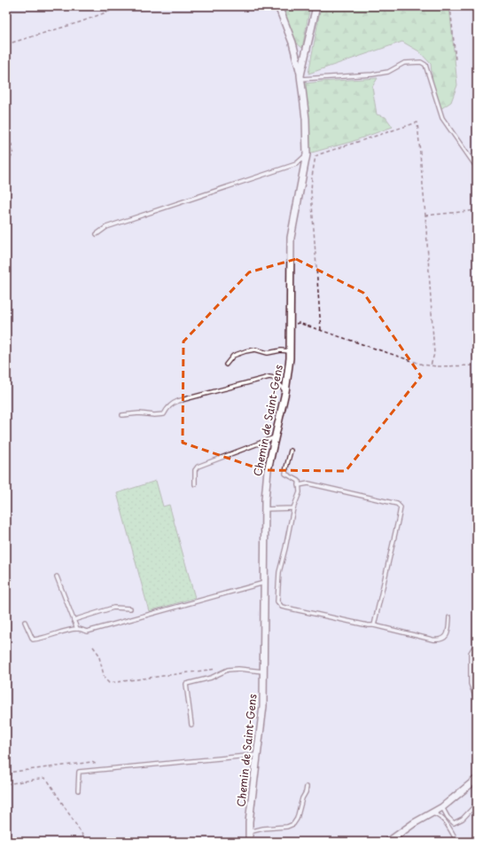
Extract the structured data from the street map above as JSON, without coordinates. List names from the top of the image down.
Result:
{
  "streets": {
    "street": ["Chemin de Saint-Gens"]
  }
}
